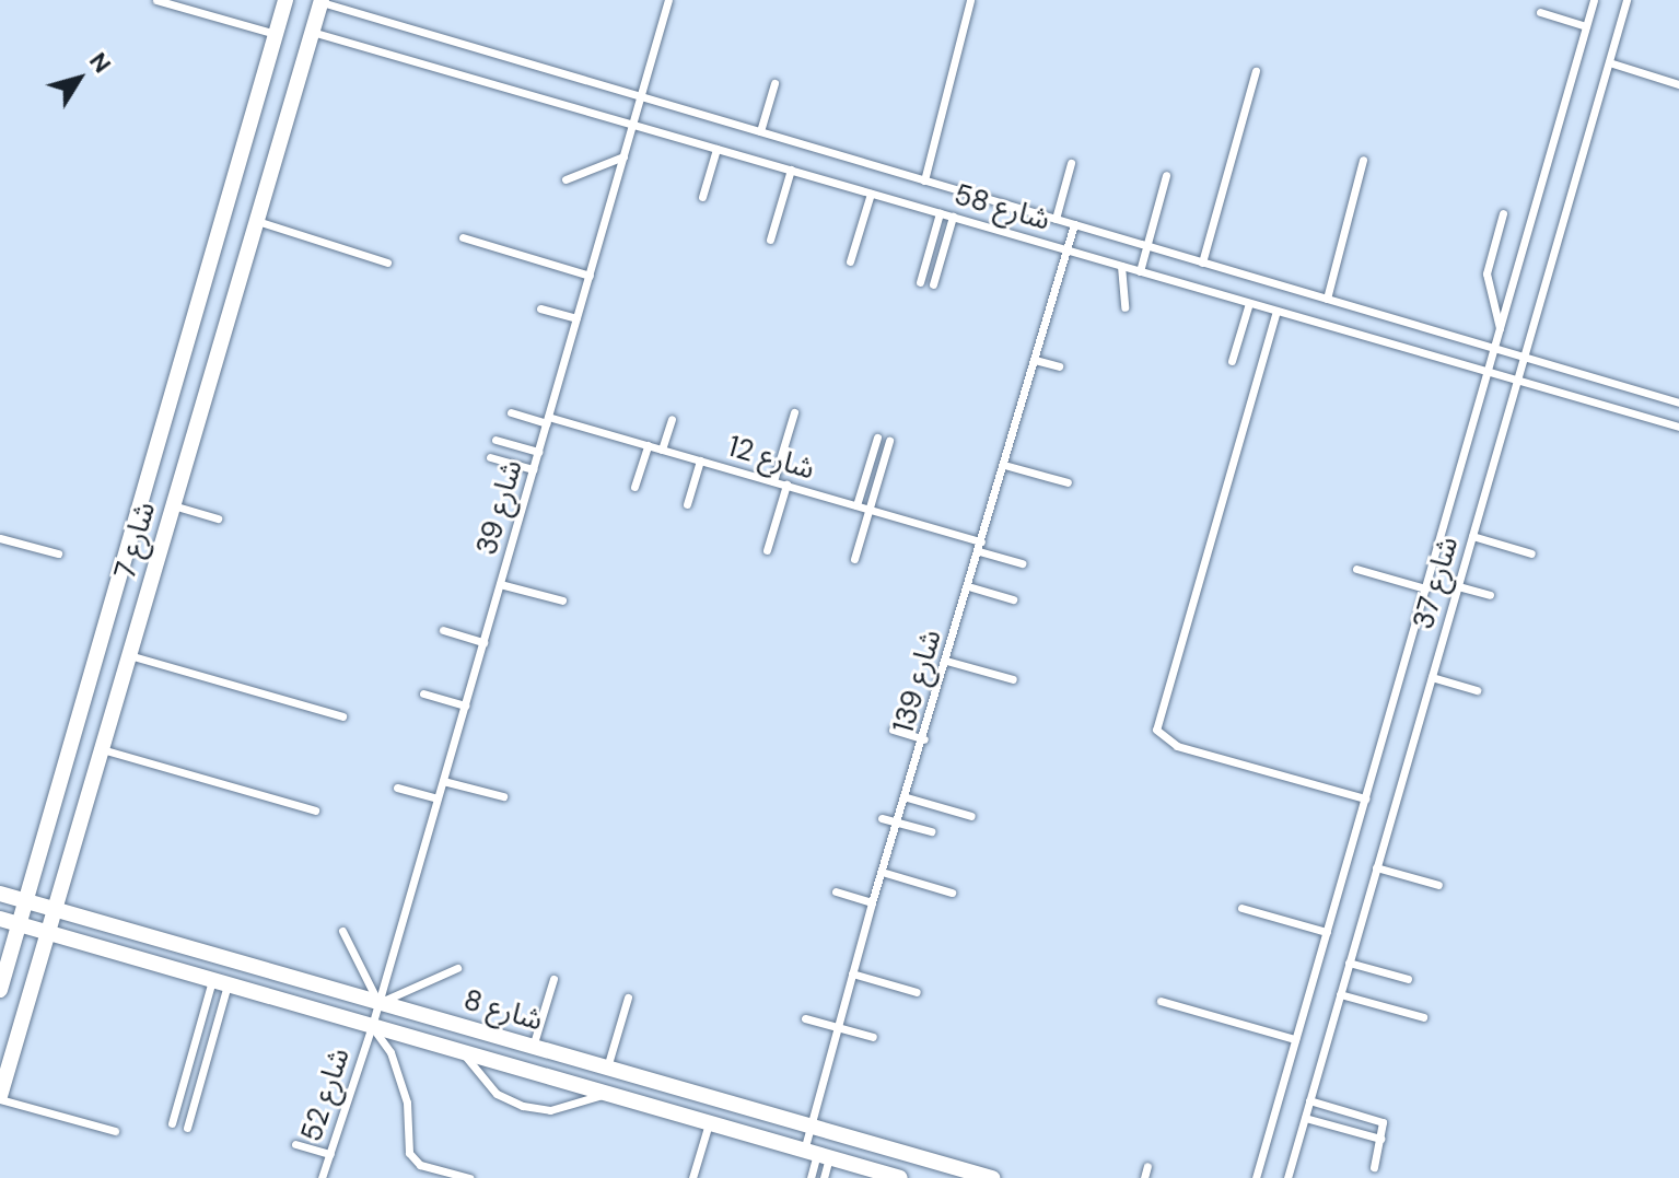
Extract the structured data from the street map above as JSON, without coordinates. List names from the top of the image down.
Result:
{
  "streets": {
    "street": ["شارع 7", "شارع 8"],
    "lane": [
      "شارع 58",
      "شارع 12",
      "شارع 39",
      "شارع 37",
      "شارع 139",
      "شارع 52"
    ]
  },
  "crossings": [
    ["شارع 58", "شارع 39"],
    ["شارع 58", "شارع 7"],
    ["شارع 58", "شارع 37"],
    ["شارع 58", "شارع 139"],
    ["شارع 12", "شارع 39"],
    ["شارع 12", "شارع 139"],
    ["شارع 39", "شارع 8"],
    ["شارع 39", "شارع 52"],
    ["شارع 7", "شارع 8"],
    ["شارع 139", "شارع 8"],
    ["شارع 8", "شارع 52"]
  ],
  "north": "top right"
}
